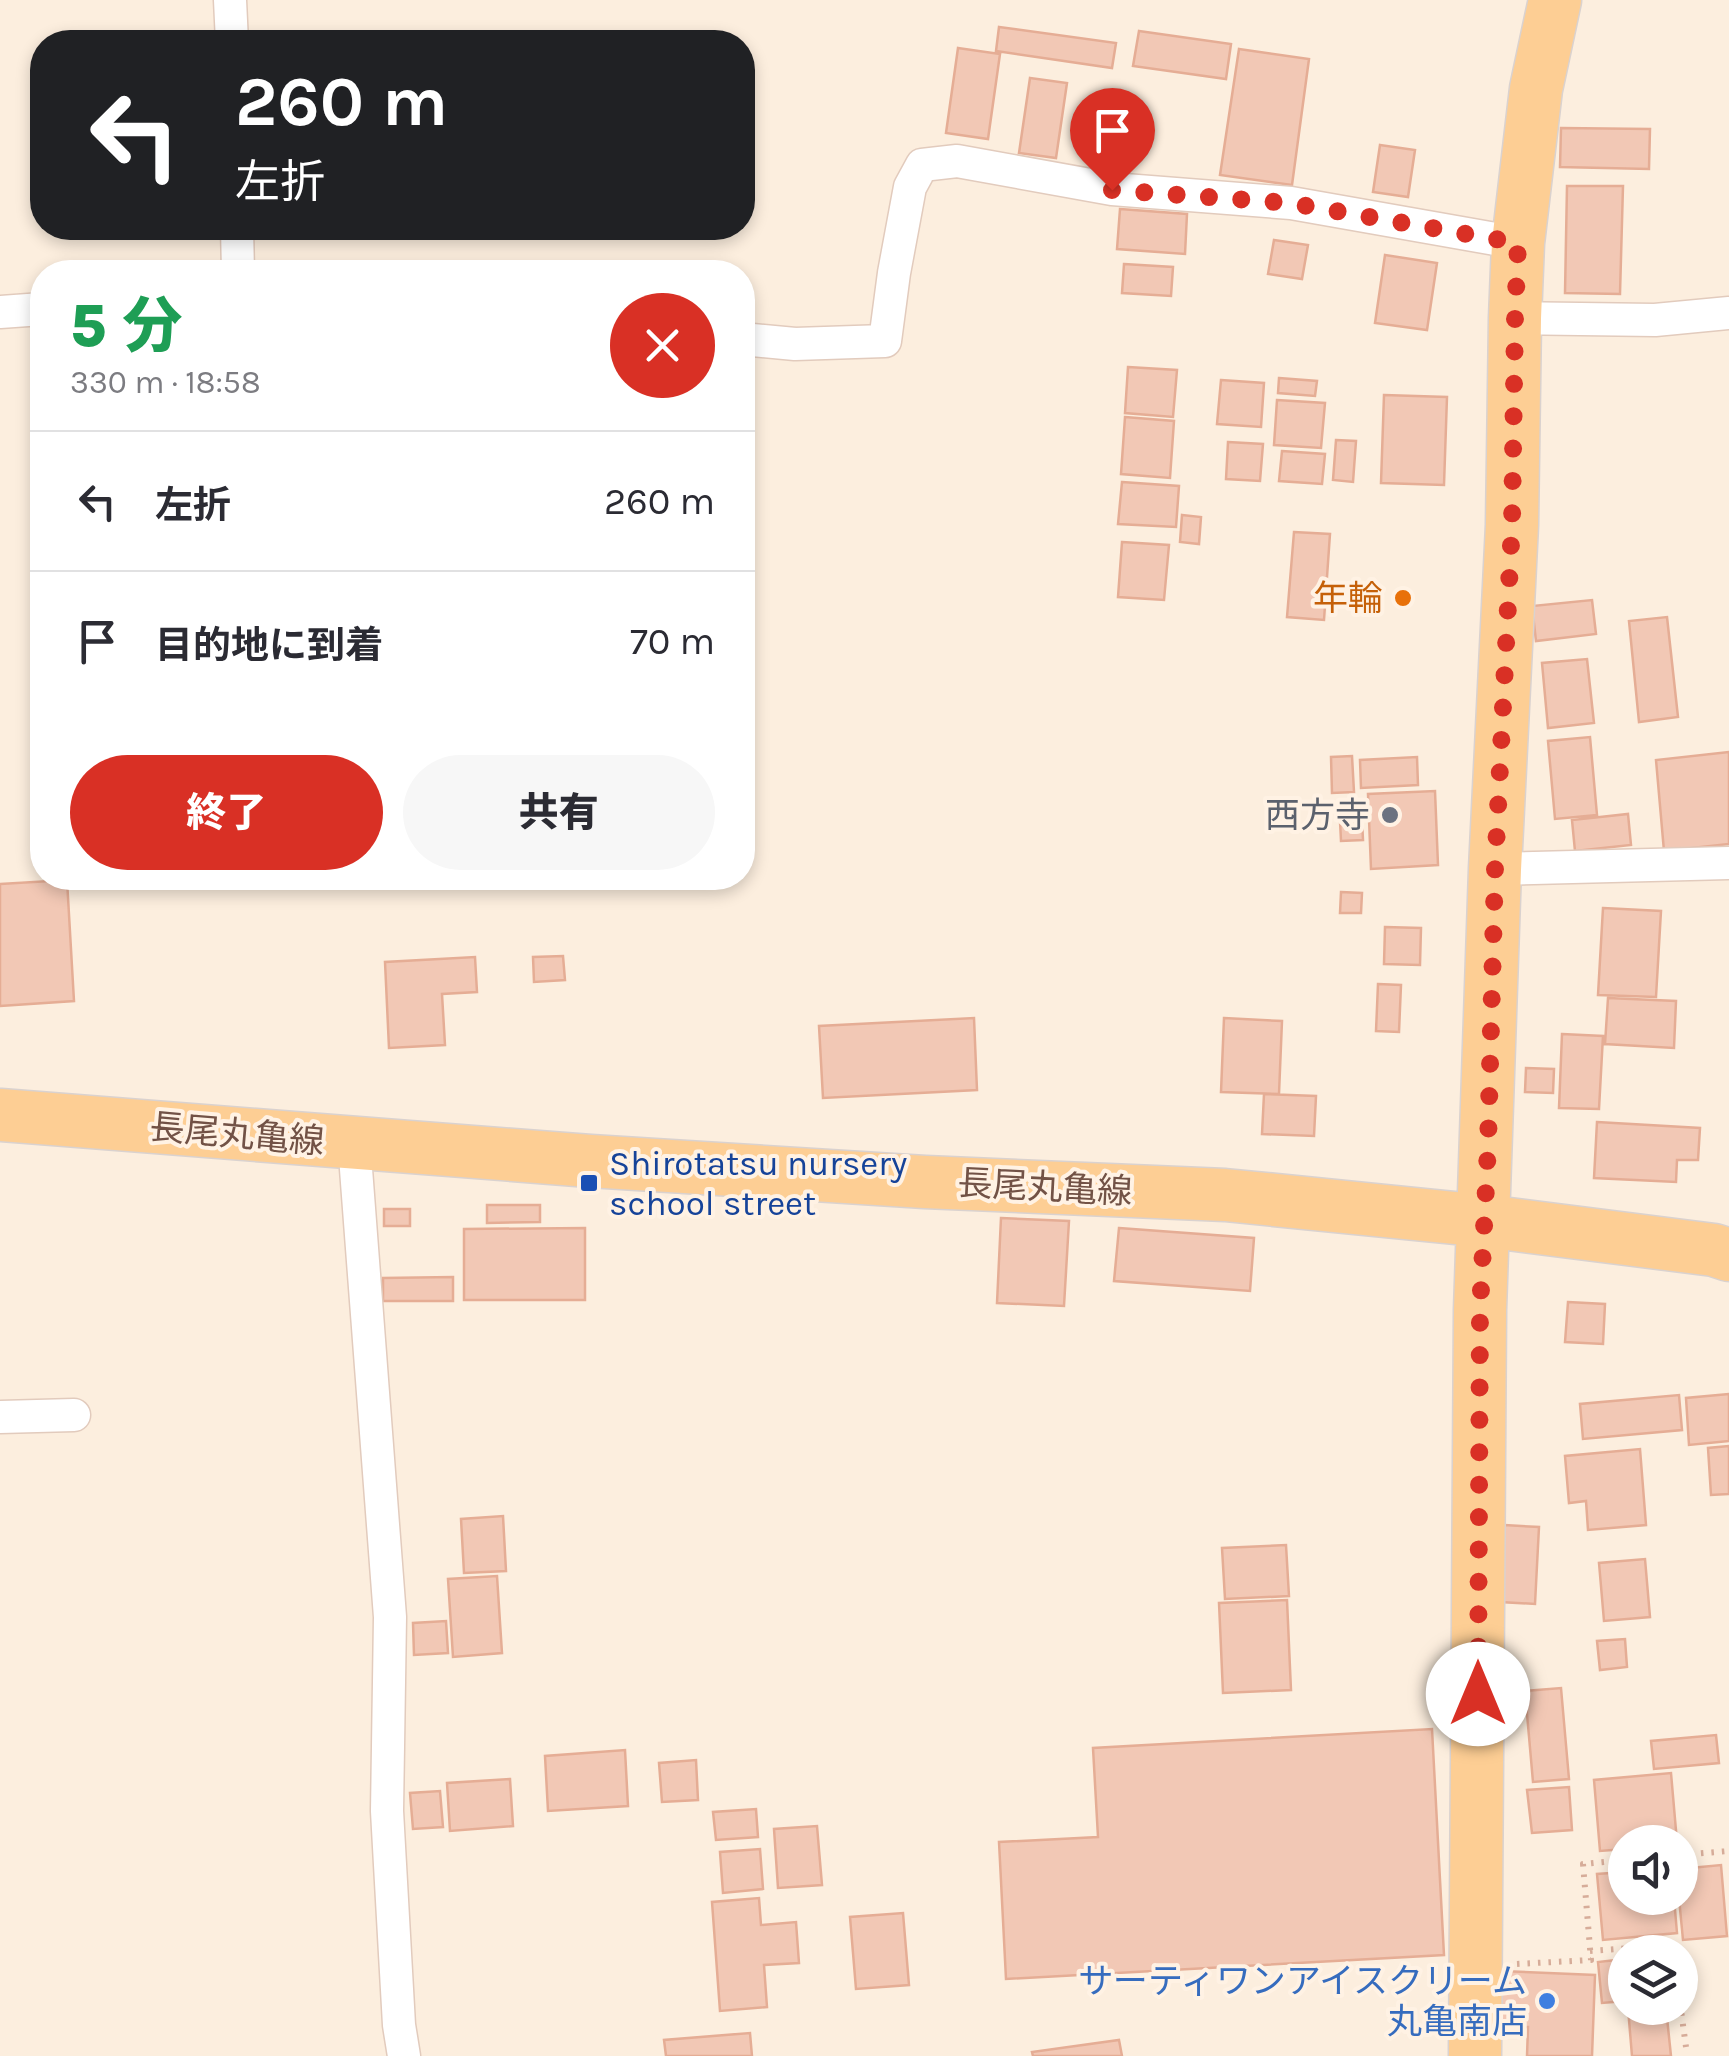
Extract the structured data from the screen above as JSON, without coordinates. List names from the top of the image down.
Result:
{
  "streets": {
    "main road": ["長尾丸亀線"]
  },
  "places": {
    "other": ["年輪", "西方寺", "サーティワンアイスクリーム 丸亀南店"],
    "transit": ["Shirotatsu nursery school street"]
  },
  "page": {
    "turn": ["260 m", "左折"],
    "heading": ["5 分", "330 m · 18:58"],
    "list": [
      {
        "name": "左折",
        "value": "260 m"
      },
      {
        "name": "目的地に到着",
        "value": "70 m"
      }
    ],
    "buttons": ["終了", "共有"]
  }
}
